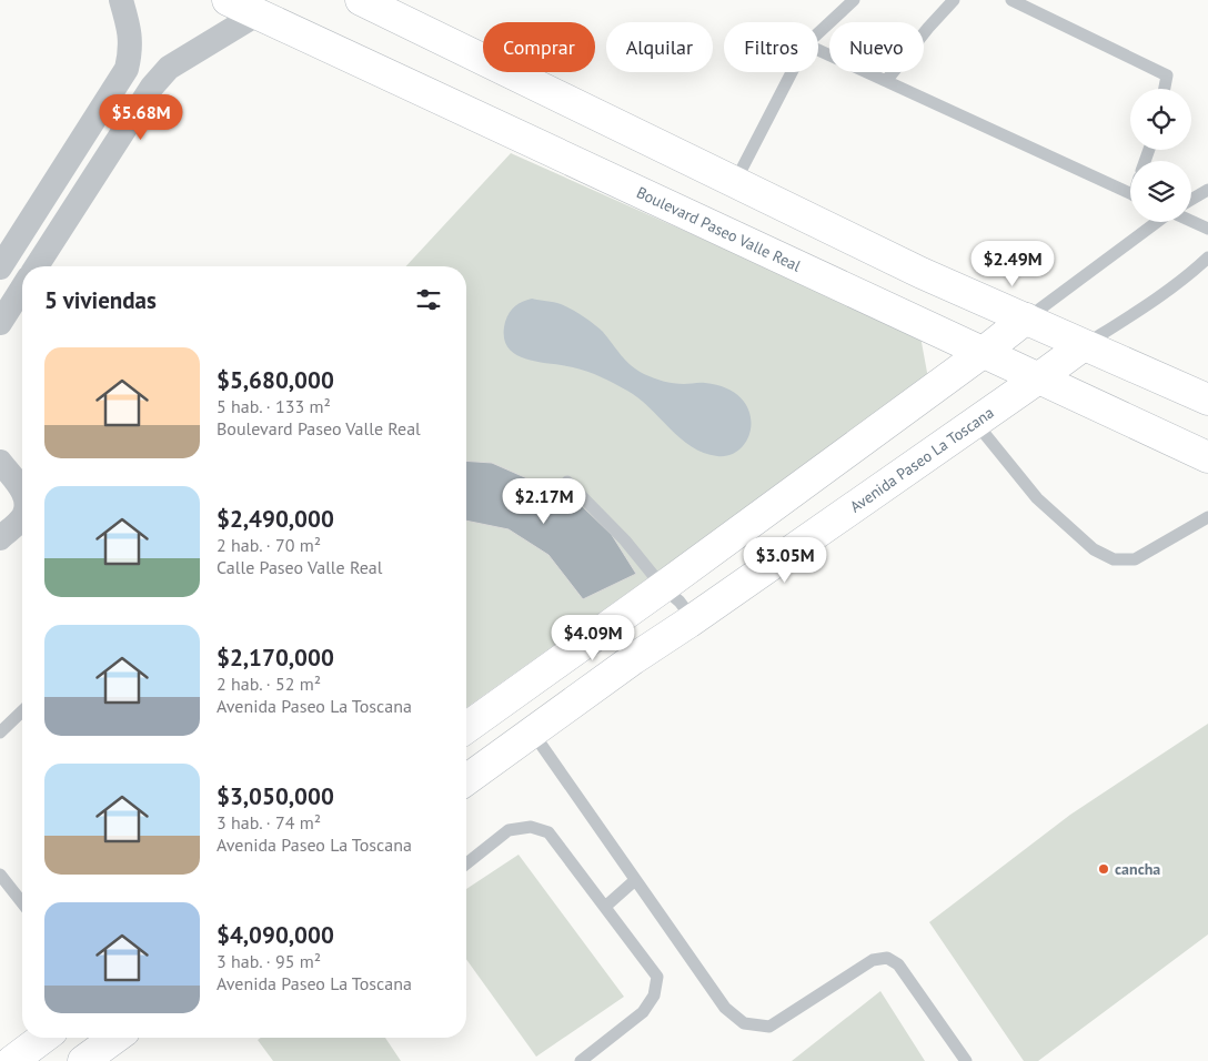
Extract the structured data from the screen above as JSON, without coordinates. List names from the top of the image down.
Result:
{
  "streets": {
    "street": ["Boulevard Paseo Valle Real", "Avenida Paseo La Toscana"]
  },
  "crossings": [
    ["Boulevard Paseo Valle Real", "Avenida Paseo La Toscana"]
  ],
  "places": ["cancha"],
  "page": {
    "chip": [
      "Comprar",
      "Alquilar",
      "Filtros",
      "Nuevo"
    ],
    "price": [
      "$5.68M",
      "$2.49M",
      "$2.17M",
      "$3.05M",
      "$4.09M"
    ],
    "heading": "5 viviendas",
    "list": [
      {
        "name": "$5,680,000",
        "note": "5 hab. · 133 m² · Boulevard Paseo Valle Real"
      },
      {
        "name": "$2,490,000",
        "note": "2 hab. · 70 m² · Calle Paseo Valle Real"
      },
      {
        "name": "$2,170,000",
        "note": "2 hab. · 52 m² · Avenida Paseo La Toscana"
      },
      {
        "name": "$3,050,000",
        "note": "3 hab. · 74 m² · Avenida Paseo La Toscana"
      },
      {
        "name": "$4,090,000",
        "note": "3 hab. · 95 m² · Avenida Paseo La Toscana"
      }
    ]
  }
}
